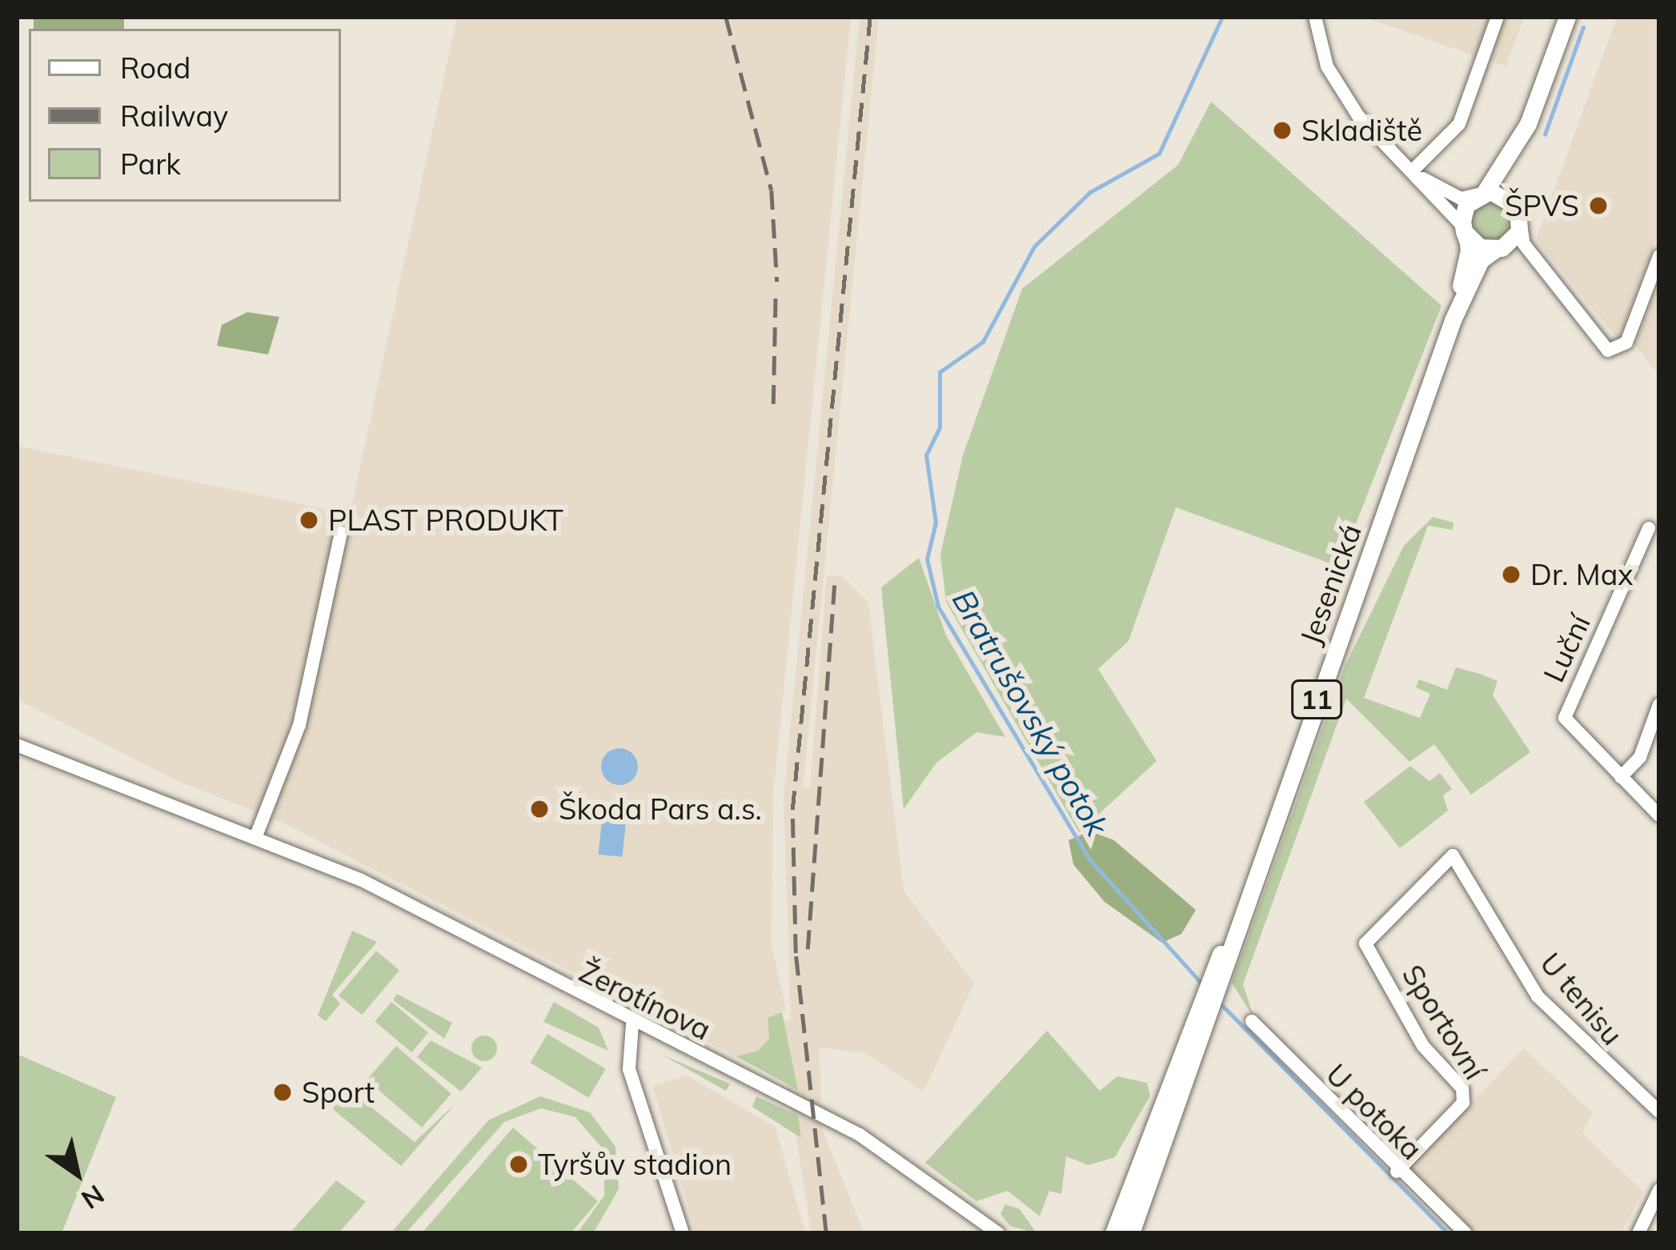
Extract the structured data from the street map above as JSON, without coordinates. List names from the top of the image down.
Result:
{
  "streets": {
    "main road": ["Jesenická", "11"],
    "street": [
      "Luční",
      "U tenisu",
      "Žerotínova",
      "Sportovní",
      "U potoka"
    ]
  },
  "crossings": [
    ["U tenisu", "Sportovní"],
    ["Sportovní", "U potoka"]
  ],
  "water": ["Bratrušovský potok"],
  "places": [
    "Skladiště",
    "ŠPVS",
    "PLAST PRODUKT",
    "Dr. Max",
    "Škoda Pars a.s.",
    "Sport",
    "Tyršův stadion"
  ],
  "legend": ["Road", "Railway", "Park"],
  "north": "bottom right"
}
